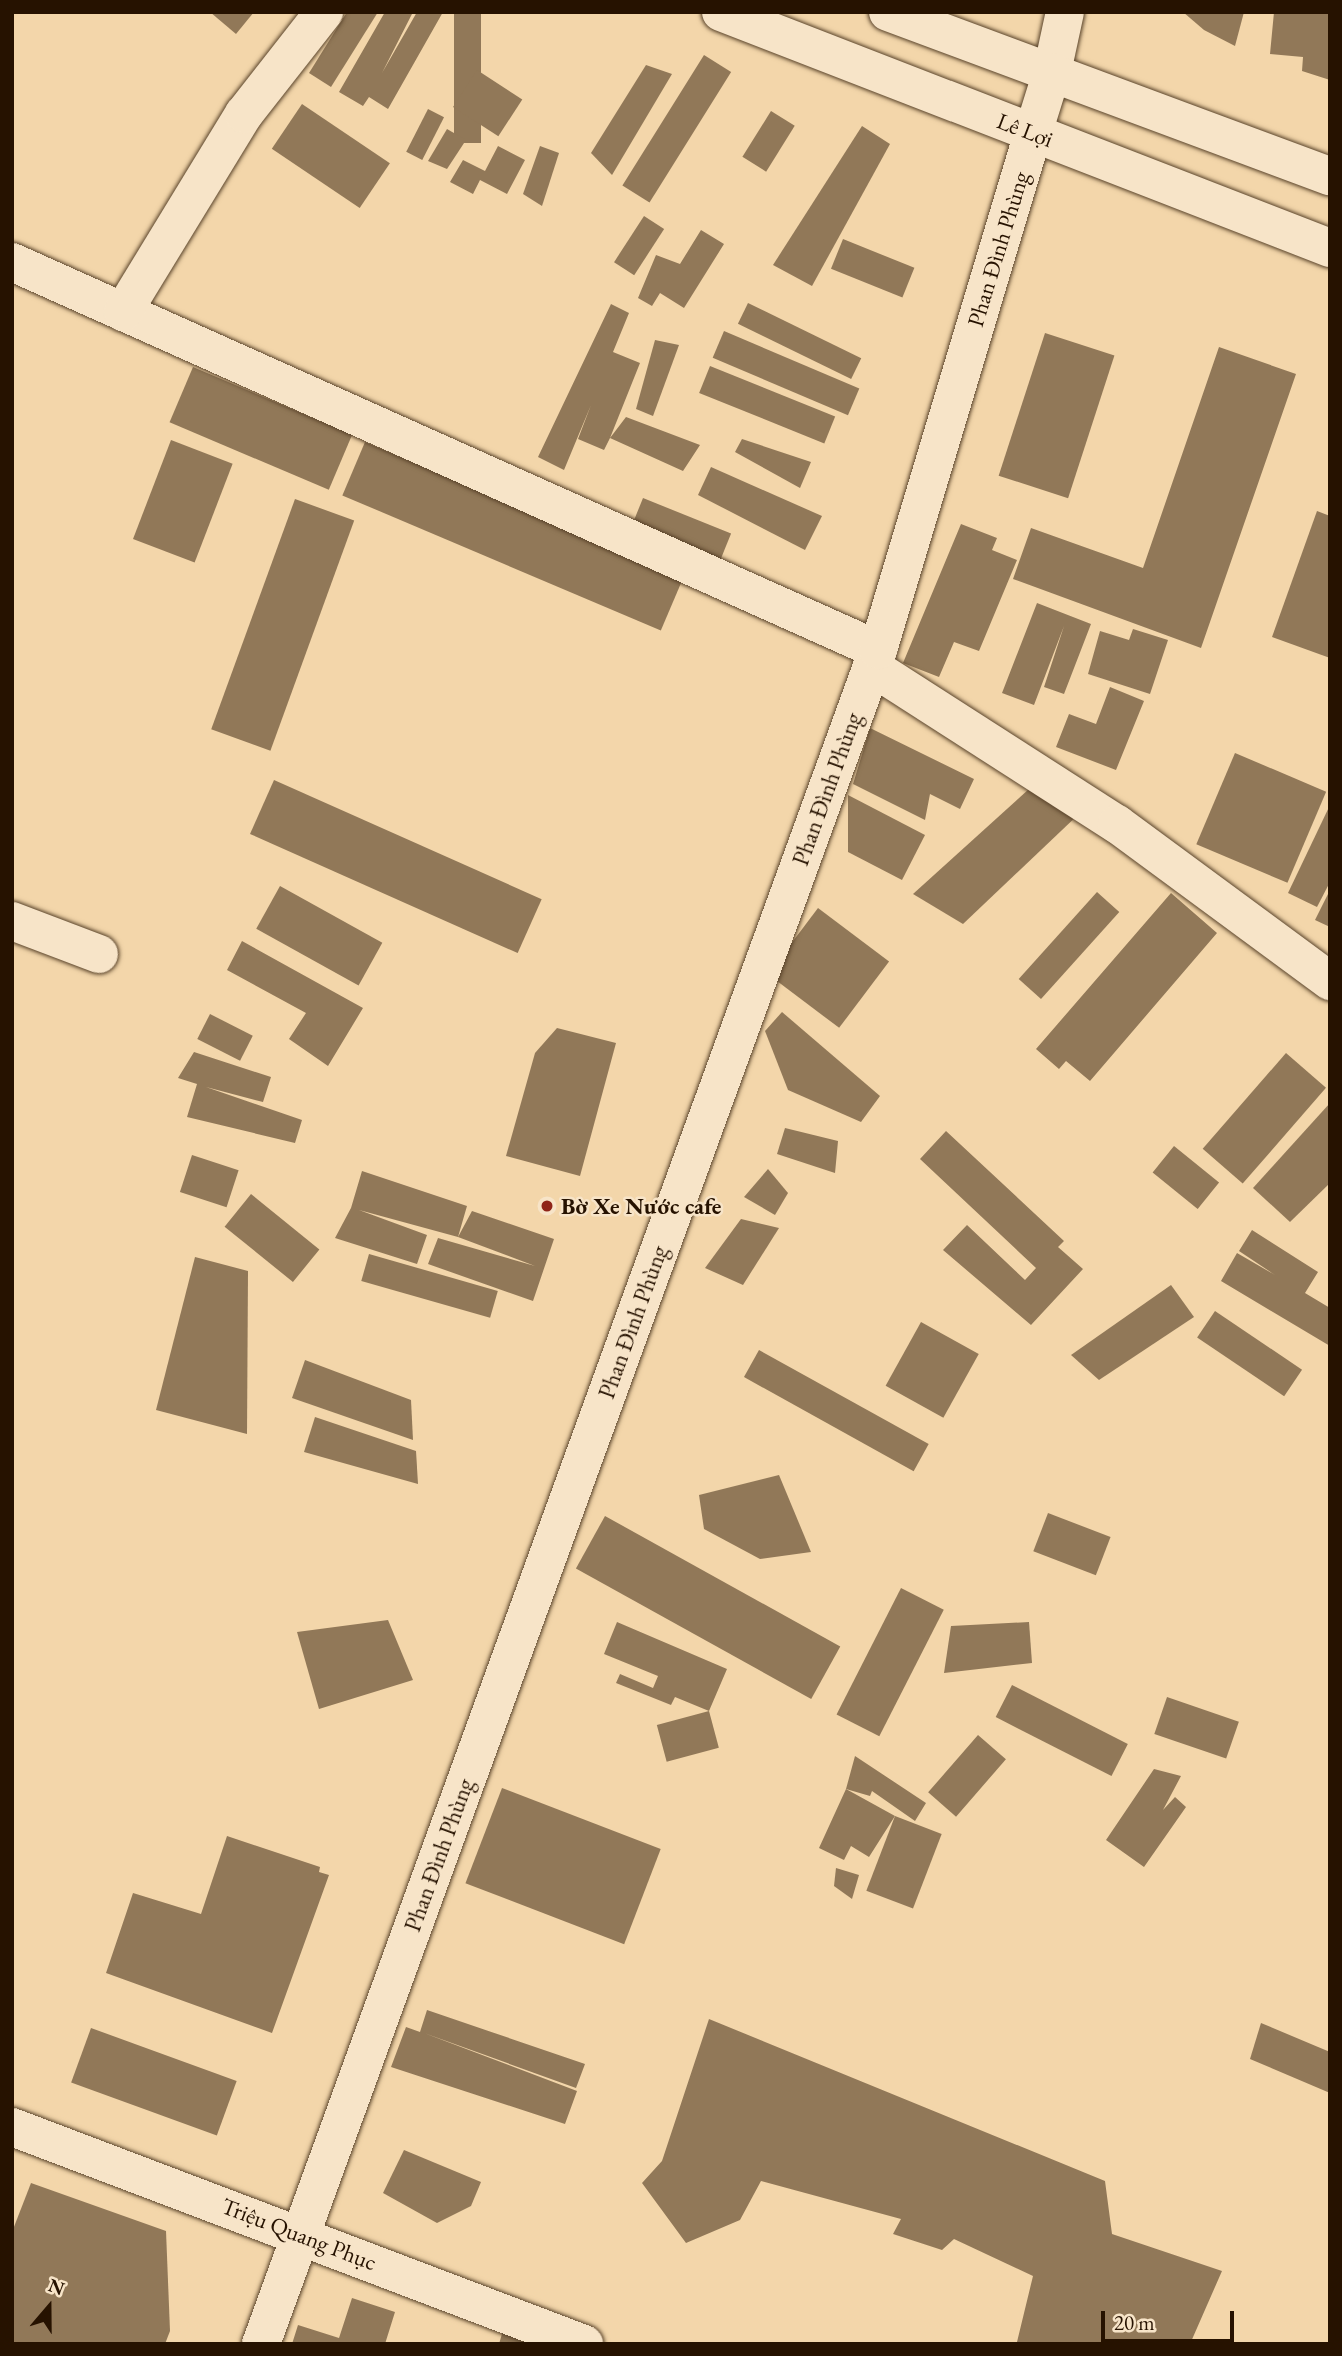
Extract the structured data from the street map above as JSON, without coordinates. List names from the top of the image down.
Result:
{
  "streets": {
    "street": ["Lê Lợi", "Phan Đình Phùng", "Triệu Quang Phục"]
  },
  "crossings": [
    ["Lê Lợi", "Phan Đình Phùng"],
    ["Phan Đình Phùng", "Triệu Quang Phục"]
  ],
  "places": ["Bờ Xe Nước cafe"],
  "scale_bar": "20 m",
  "north": "top"
}
